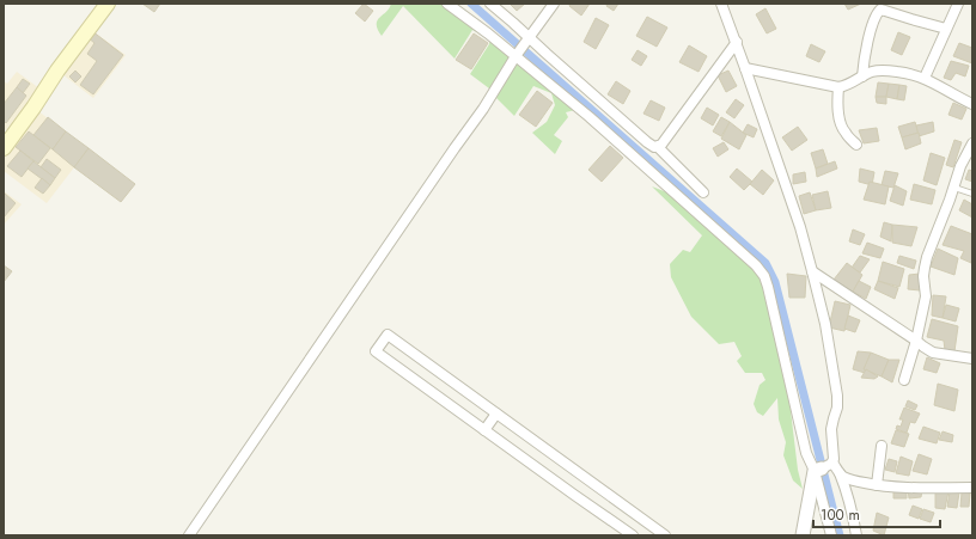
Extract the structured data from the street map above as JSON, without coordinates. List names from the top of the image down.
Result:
{
  "scale_bar": "100 m"
}
